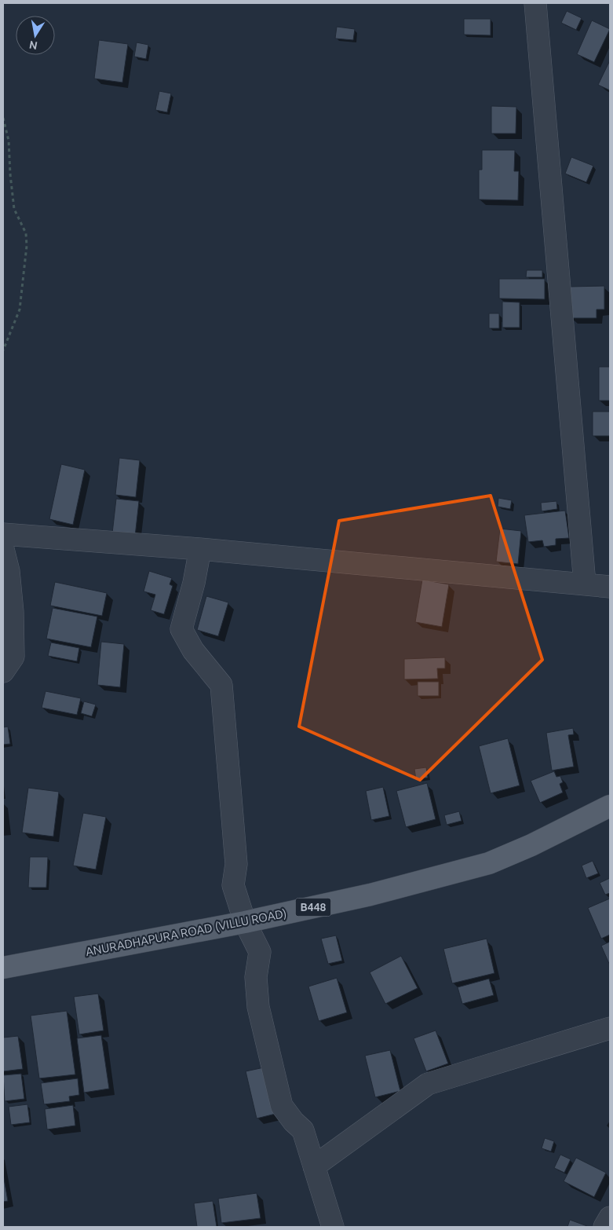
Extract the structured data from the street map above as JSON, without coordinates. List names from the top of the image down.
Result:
{
  "streets": {
    "main road": ["B448", "ANURADHAPURA ROAD (VILLU ROAD)"]
  },
  "north": "bottom"
}
